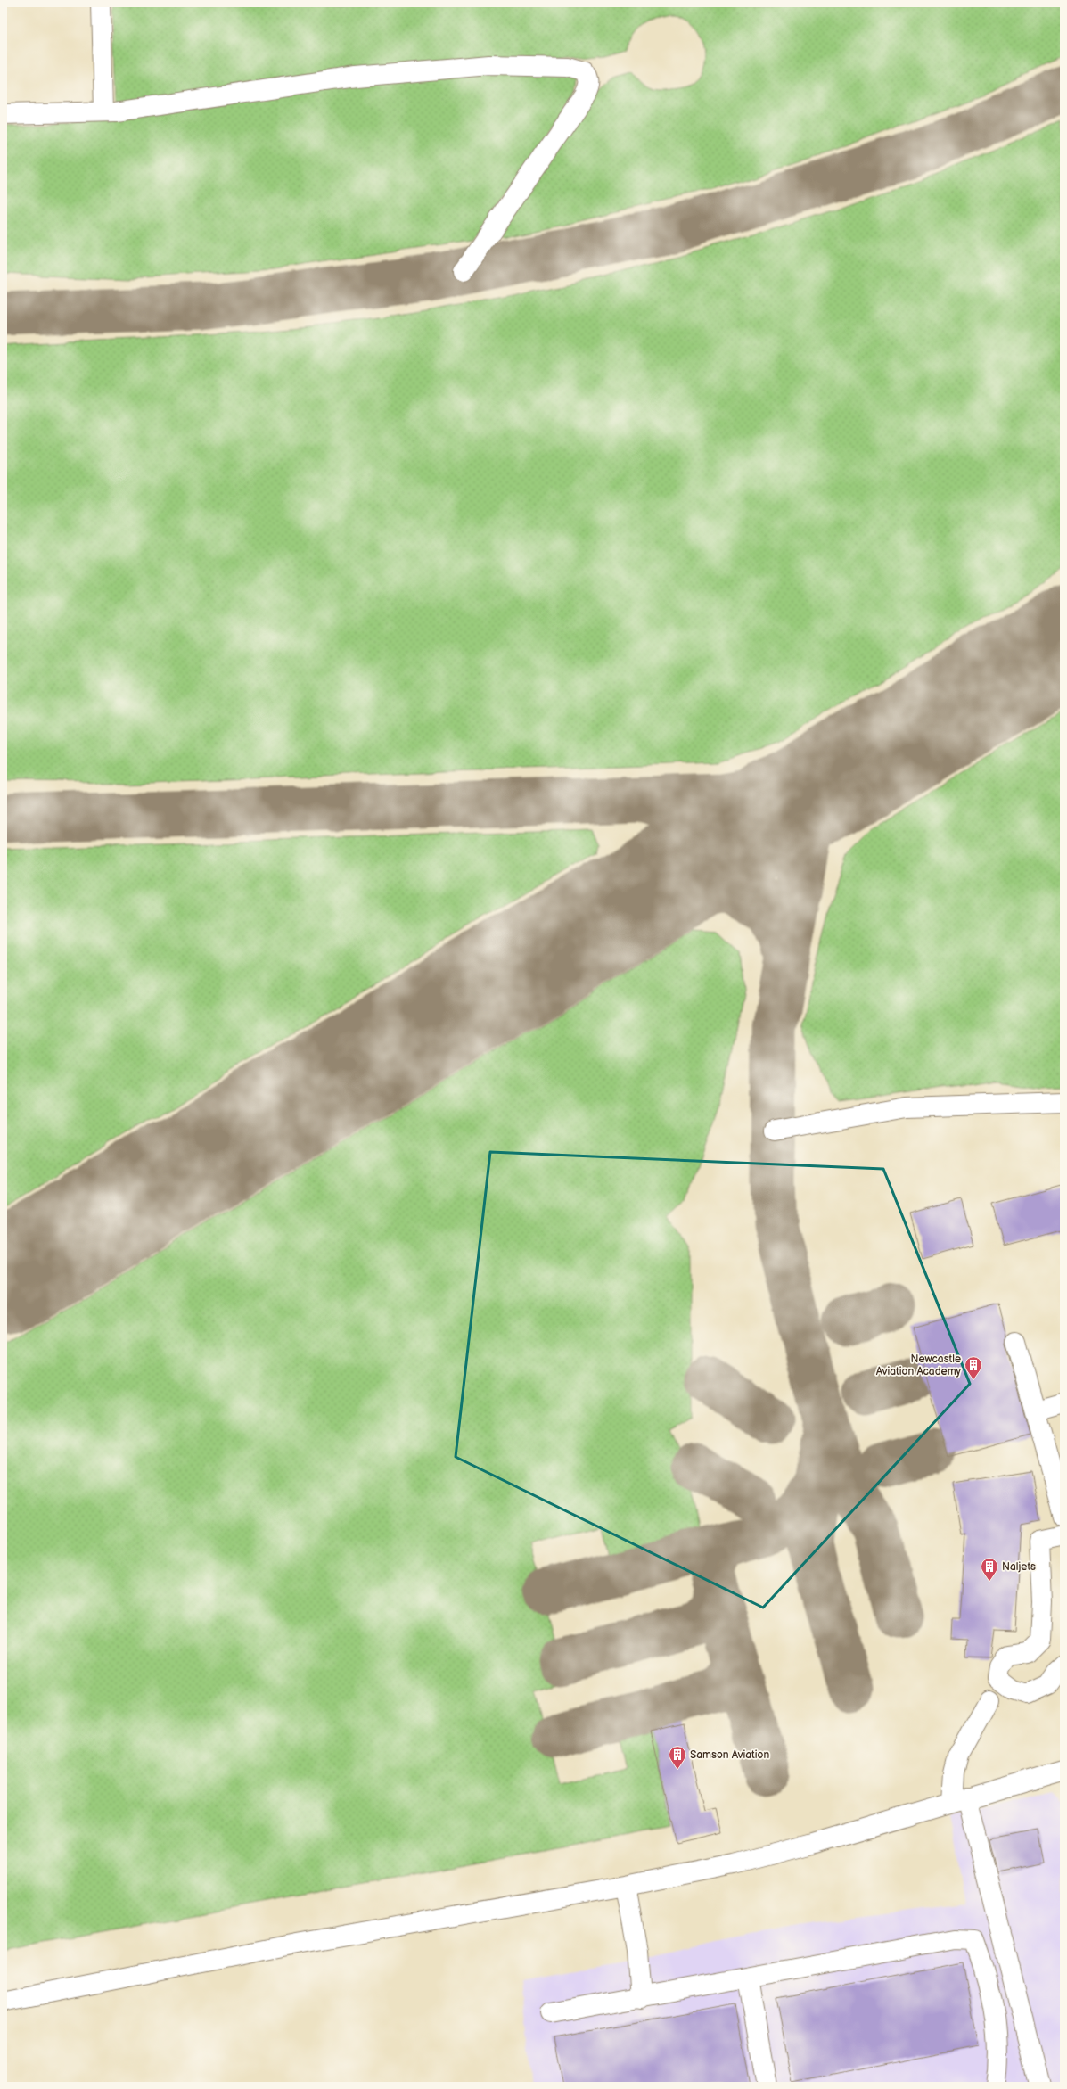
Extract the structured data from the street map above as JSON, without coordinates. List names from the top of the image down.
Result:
{
  "places": {
    "building": ["Newcastle Aviation Academy", "Naljets", "Samson Aviation"]
  }
}
